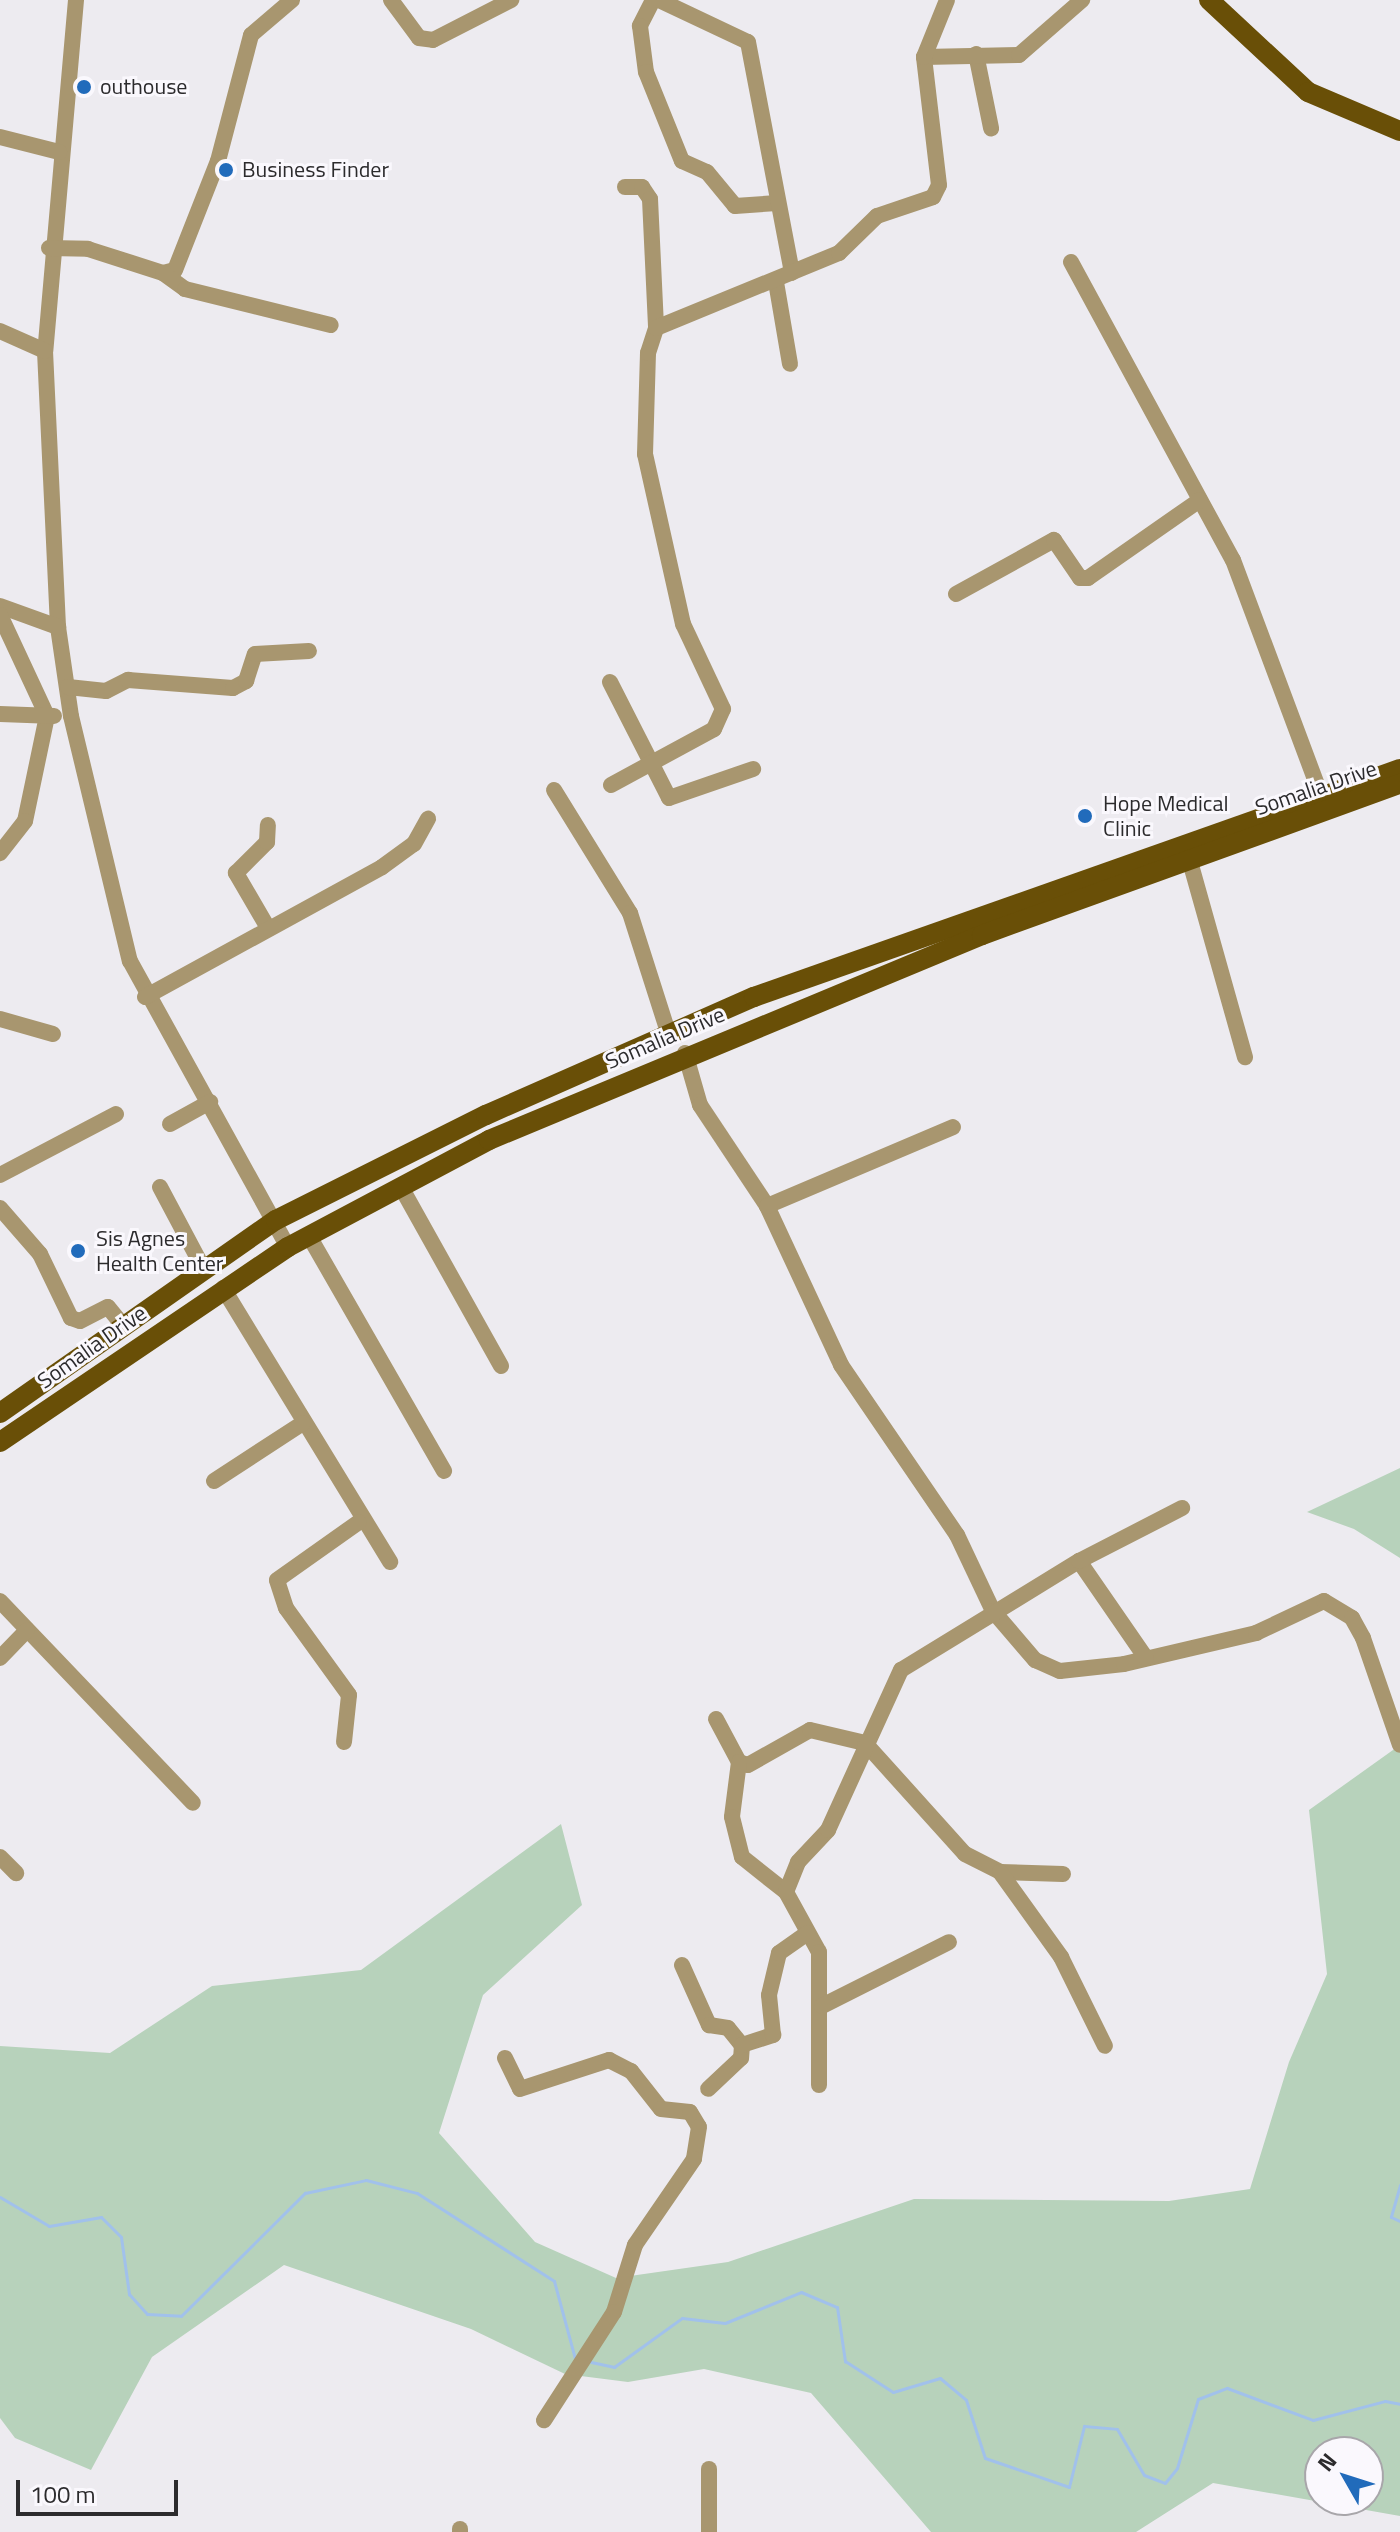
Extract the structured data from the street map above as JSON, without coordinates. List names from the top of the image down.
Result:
{
  "streets": {
    "main road": ["Somalia Drive"]
  },
  "places": [
    "outhouse",
    "Business Finder",
    "Hope Medical Clinic",
    "Sis Agnes Health Center"
  ],
  "scale_bar": "100 m",
  "north": "top left"
}
